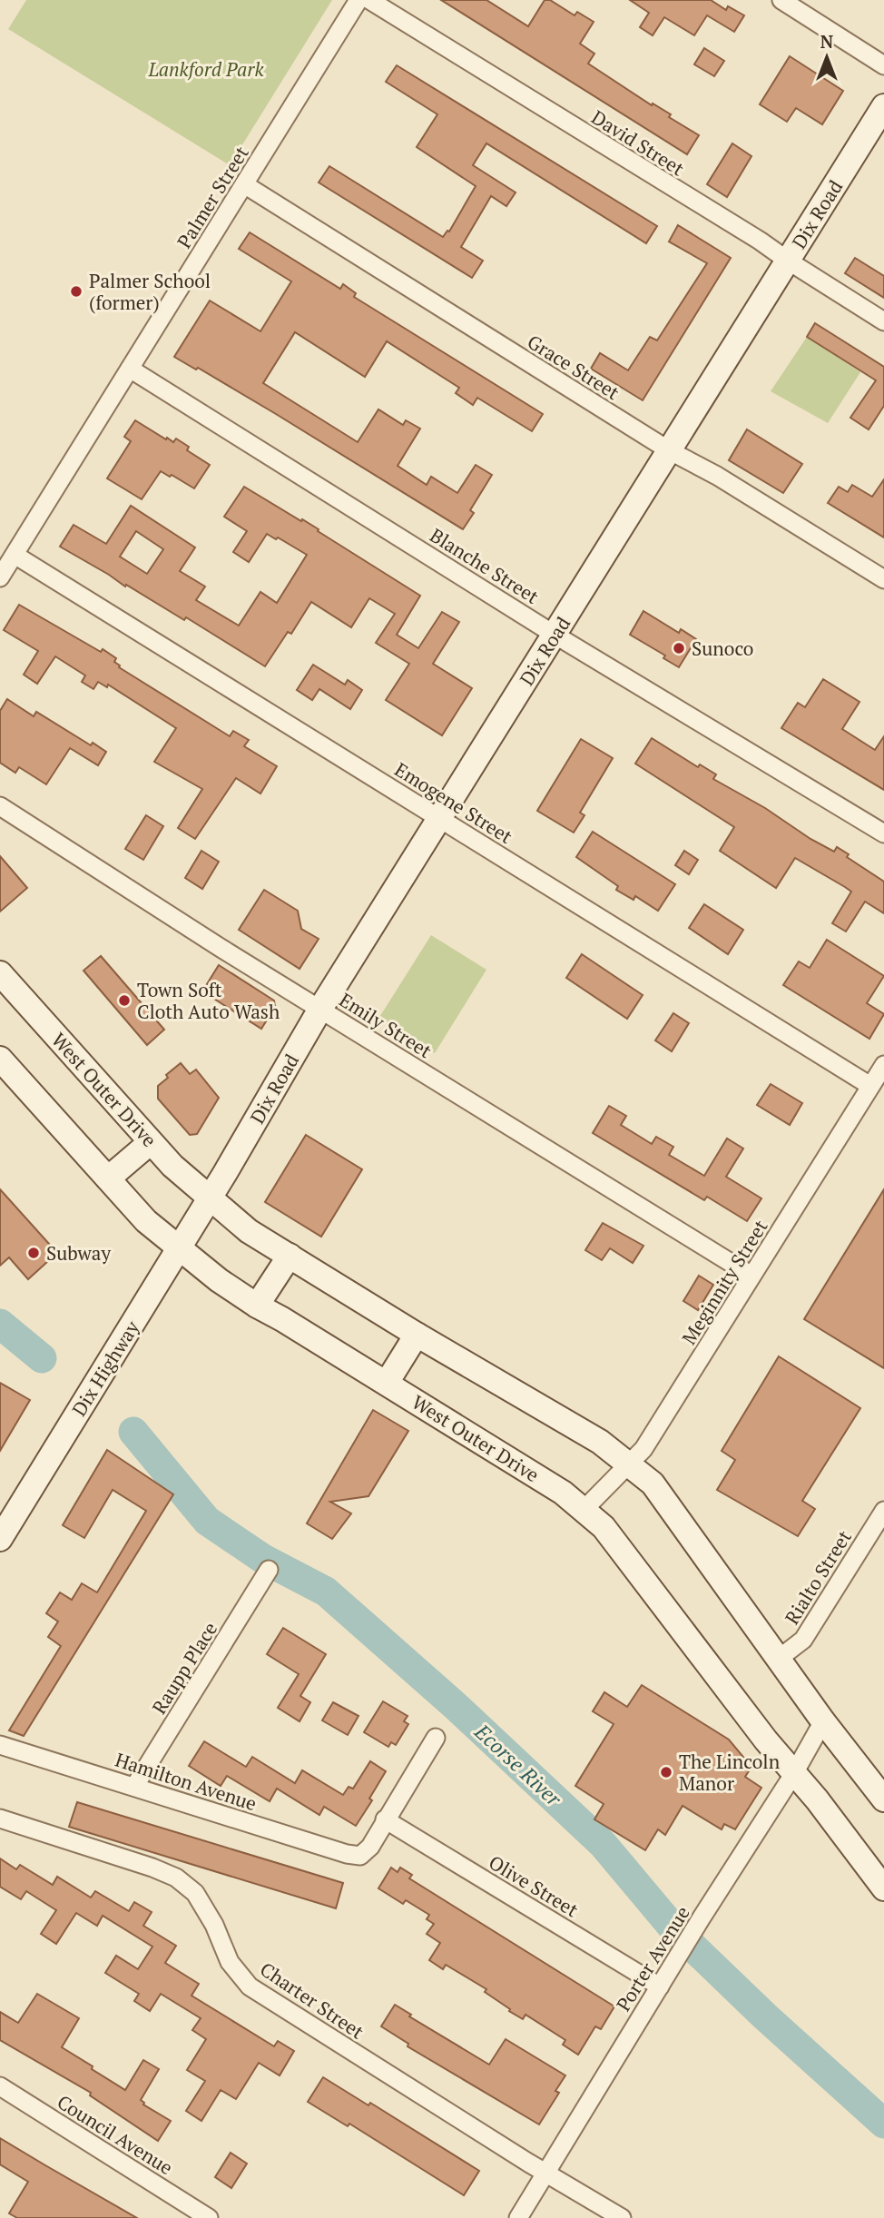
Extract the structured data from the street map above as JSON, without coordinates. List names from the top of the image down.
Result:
{
  "streets": {
    "main road": ["Dix Road", "West Outer Drive", "Dix Highway"],
    "street": [
      "David Street",
      "Palmer Street",
      "Grace Street",
      "Blanche Street",
      "Emogene Street",
      "Emily Street",
      "Meginnity Street",
      "Rialto Street",
      "Raupp Place",
      "Hamilton Avenue",
      "Olive Street",
      "Porter Avenue",
      "Charter Street",
      "Council Avenue"
    ]
  },
  "crossings": [
    ["David Street", "Dix Road"],
    ["Palmer Street", "Grace Street"],
    ["Palmer Street", "Blanche Street"],
    ["Palmer Street", "Emogene Street"],
    ["Dix Road", "Grace Street"],
    ["Dix Road", "Blanche Street"],
    ["Dix Road", "Emogene Street"],
    ["Dix Road", "Emily Street"],
    ["Dix Road", "West Outer Drive"],
    ["Dix Road", "Dix Highway"],
    ["Emogene Street", "Meginnity Street"],
    ["Emily Street", "Meginnity Street"],
    ["West Outer Drive", "Meginnity Street"],
    ["West Outer Drive", "Dix Highway"],
    ["West Outer Drive", "Rialto Street"],
    ["West Outer Drive", "Porter Avenue"],
    ["Raupp Place", "Hamilton Avenue"],
    ["Hamilton Avenue", "Olive Street"],
    ["Olive Street", "Porter Avenue"],
    ["Porter Avenue", "Charter Street"]
  ],
  "water": ["Ecorse River"],
  "parks": ["Lankford Park"],
  "places": [
    "Palmer School (former)",
    "Sunoco",
    "Town Soft Cloth Auto Wash",
    "Subway",
    "The Lincoln Manor"
  ],
  "north": "top"
}
